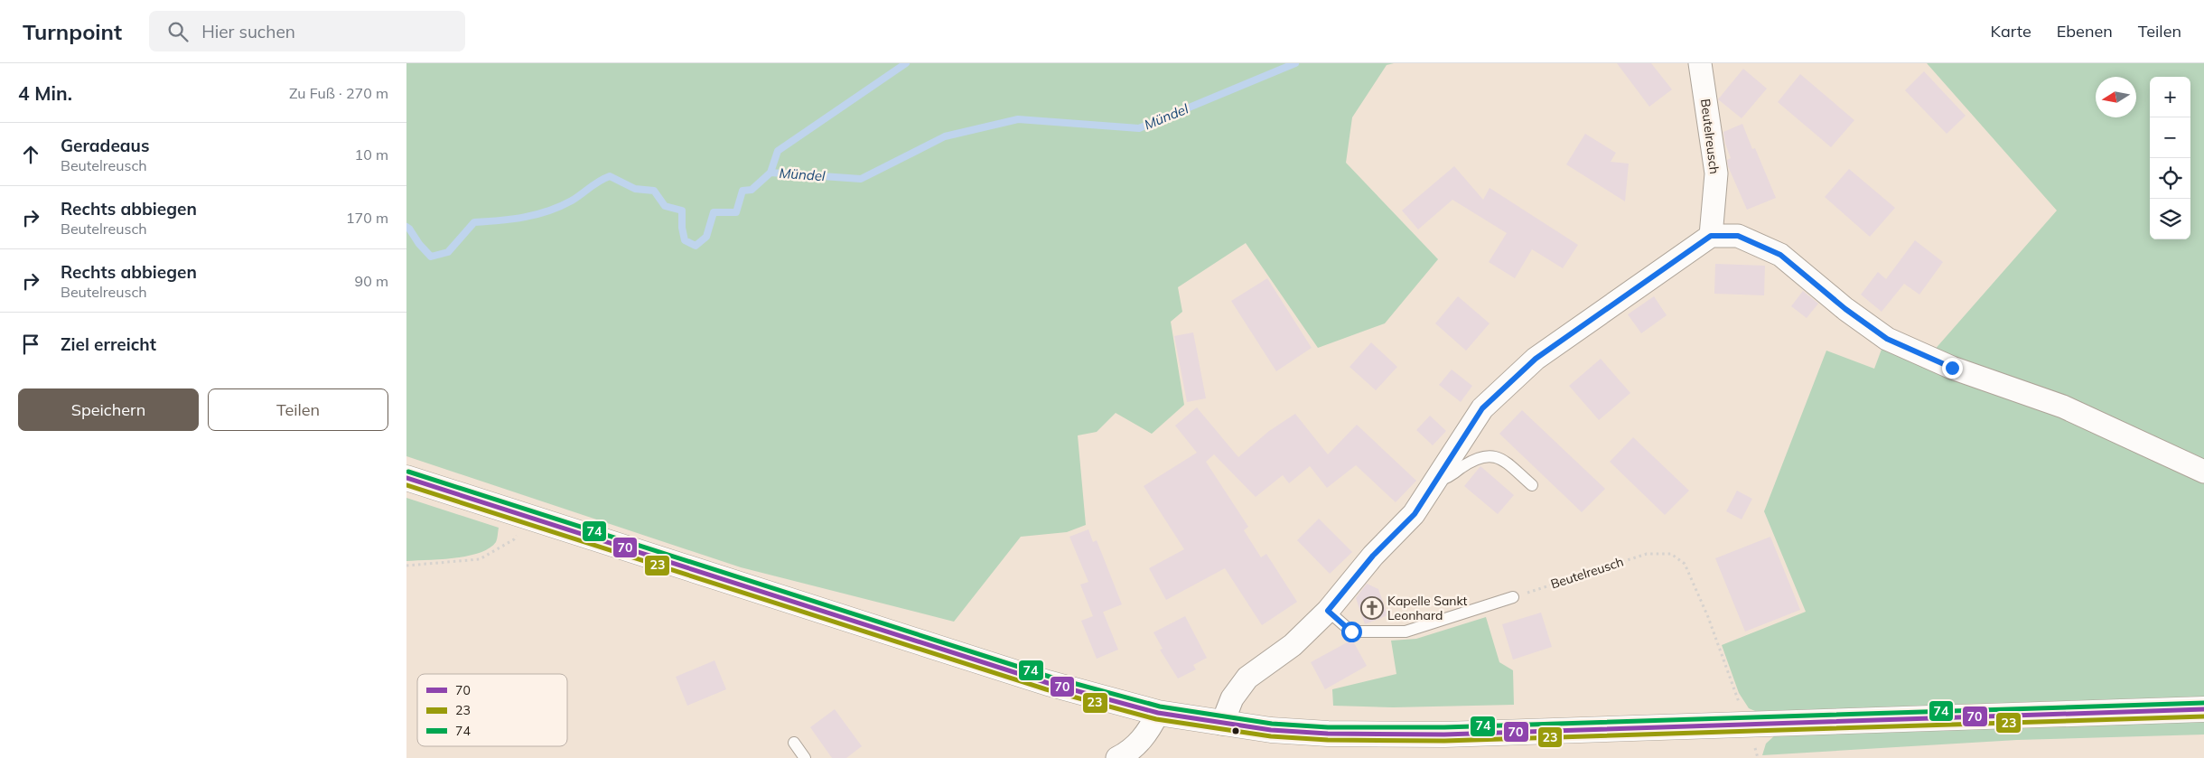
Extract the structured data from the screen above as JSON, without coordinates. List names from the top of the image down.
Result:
{
  "streets": {
    "street": ["Beutelreusch"]
  },
  "water": ["Mündel"],
  "places": {
    "church": ["Kapelle Sankt Leonhard"]
  },
  "lines": ["transit line 74", "transit line 70", "transit line 23"],
  "legend": ["70", "23", "74"],
  "north": "left",
  "page": {
    "header": "Turnpoint",
    "search": "Hier suchen",
    "nav": ["Karte", "Ebenen", "Teilen"],
    "heading": ["4 Min.", "Zu Fuß · 270 m"],
    "map_buttons": ["+", "−"],
    "list": [
      ["Geradeaus", "Beutelreusch", "10 m"],
      ["Rechts abbiegen", "Beutelreusch", "170 m"],
      ["Rechts abbiegen", "Beutelreusch", "90 m"],
      "Ziel erreicht"
    ],
    "buttons": ["Speichern", "Teilen"]
  }
}
